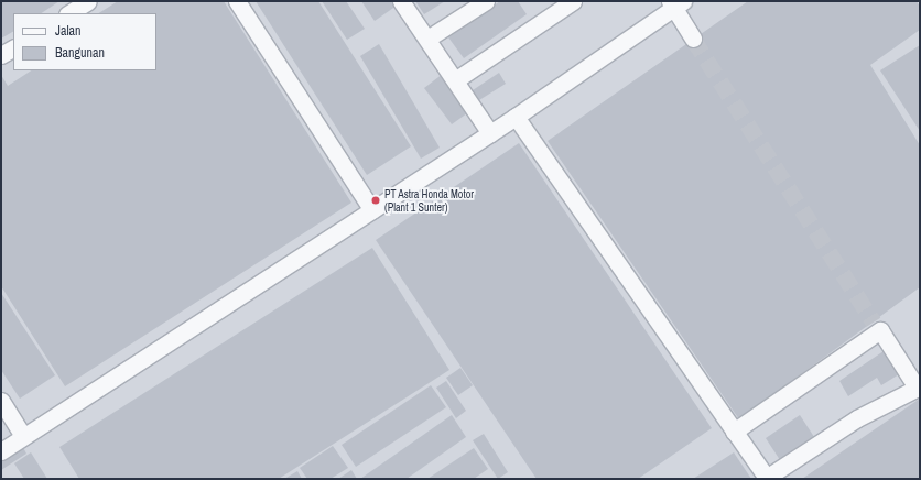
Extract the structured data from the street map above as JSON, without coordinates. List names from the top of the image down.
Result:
{
  "places": ["PT Astra Honda Motor (Plant 1 Sunter)"],
  "legend": ["Jalan", "Bangunan"]
}
